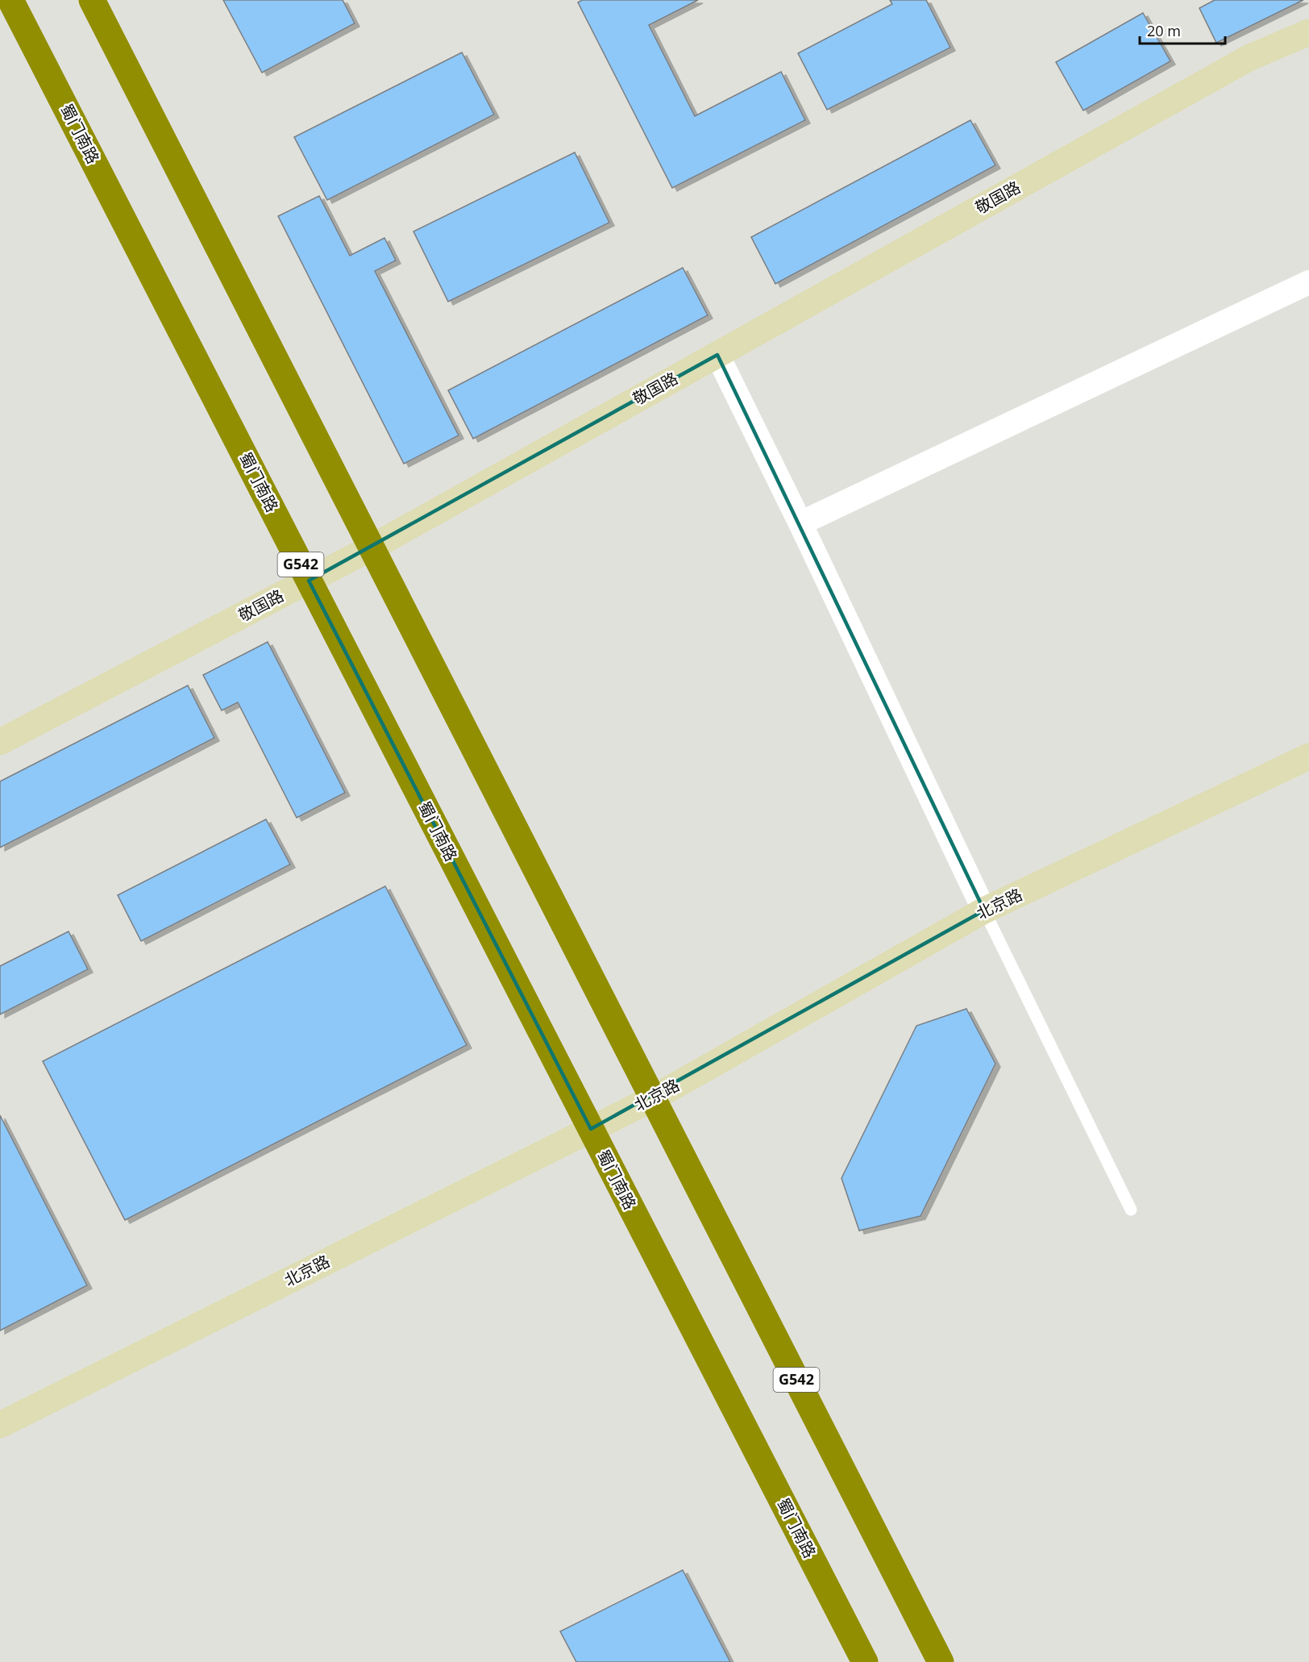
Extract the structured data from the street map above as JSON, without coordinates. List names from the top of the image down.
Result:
{
  "streets": {
    "highway": ["蜀门南路", "G542"],
    "street": ["敬国路", "北京路"]
  },
  "crossings": [
    ["蜀门南路", "敬国路"],
    ["蜀门南路", "北京路"],
    ["敬国路", "G542"],
    ["G542", "北京路"]
  ],
  "scale_bar": "20 m"
}
